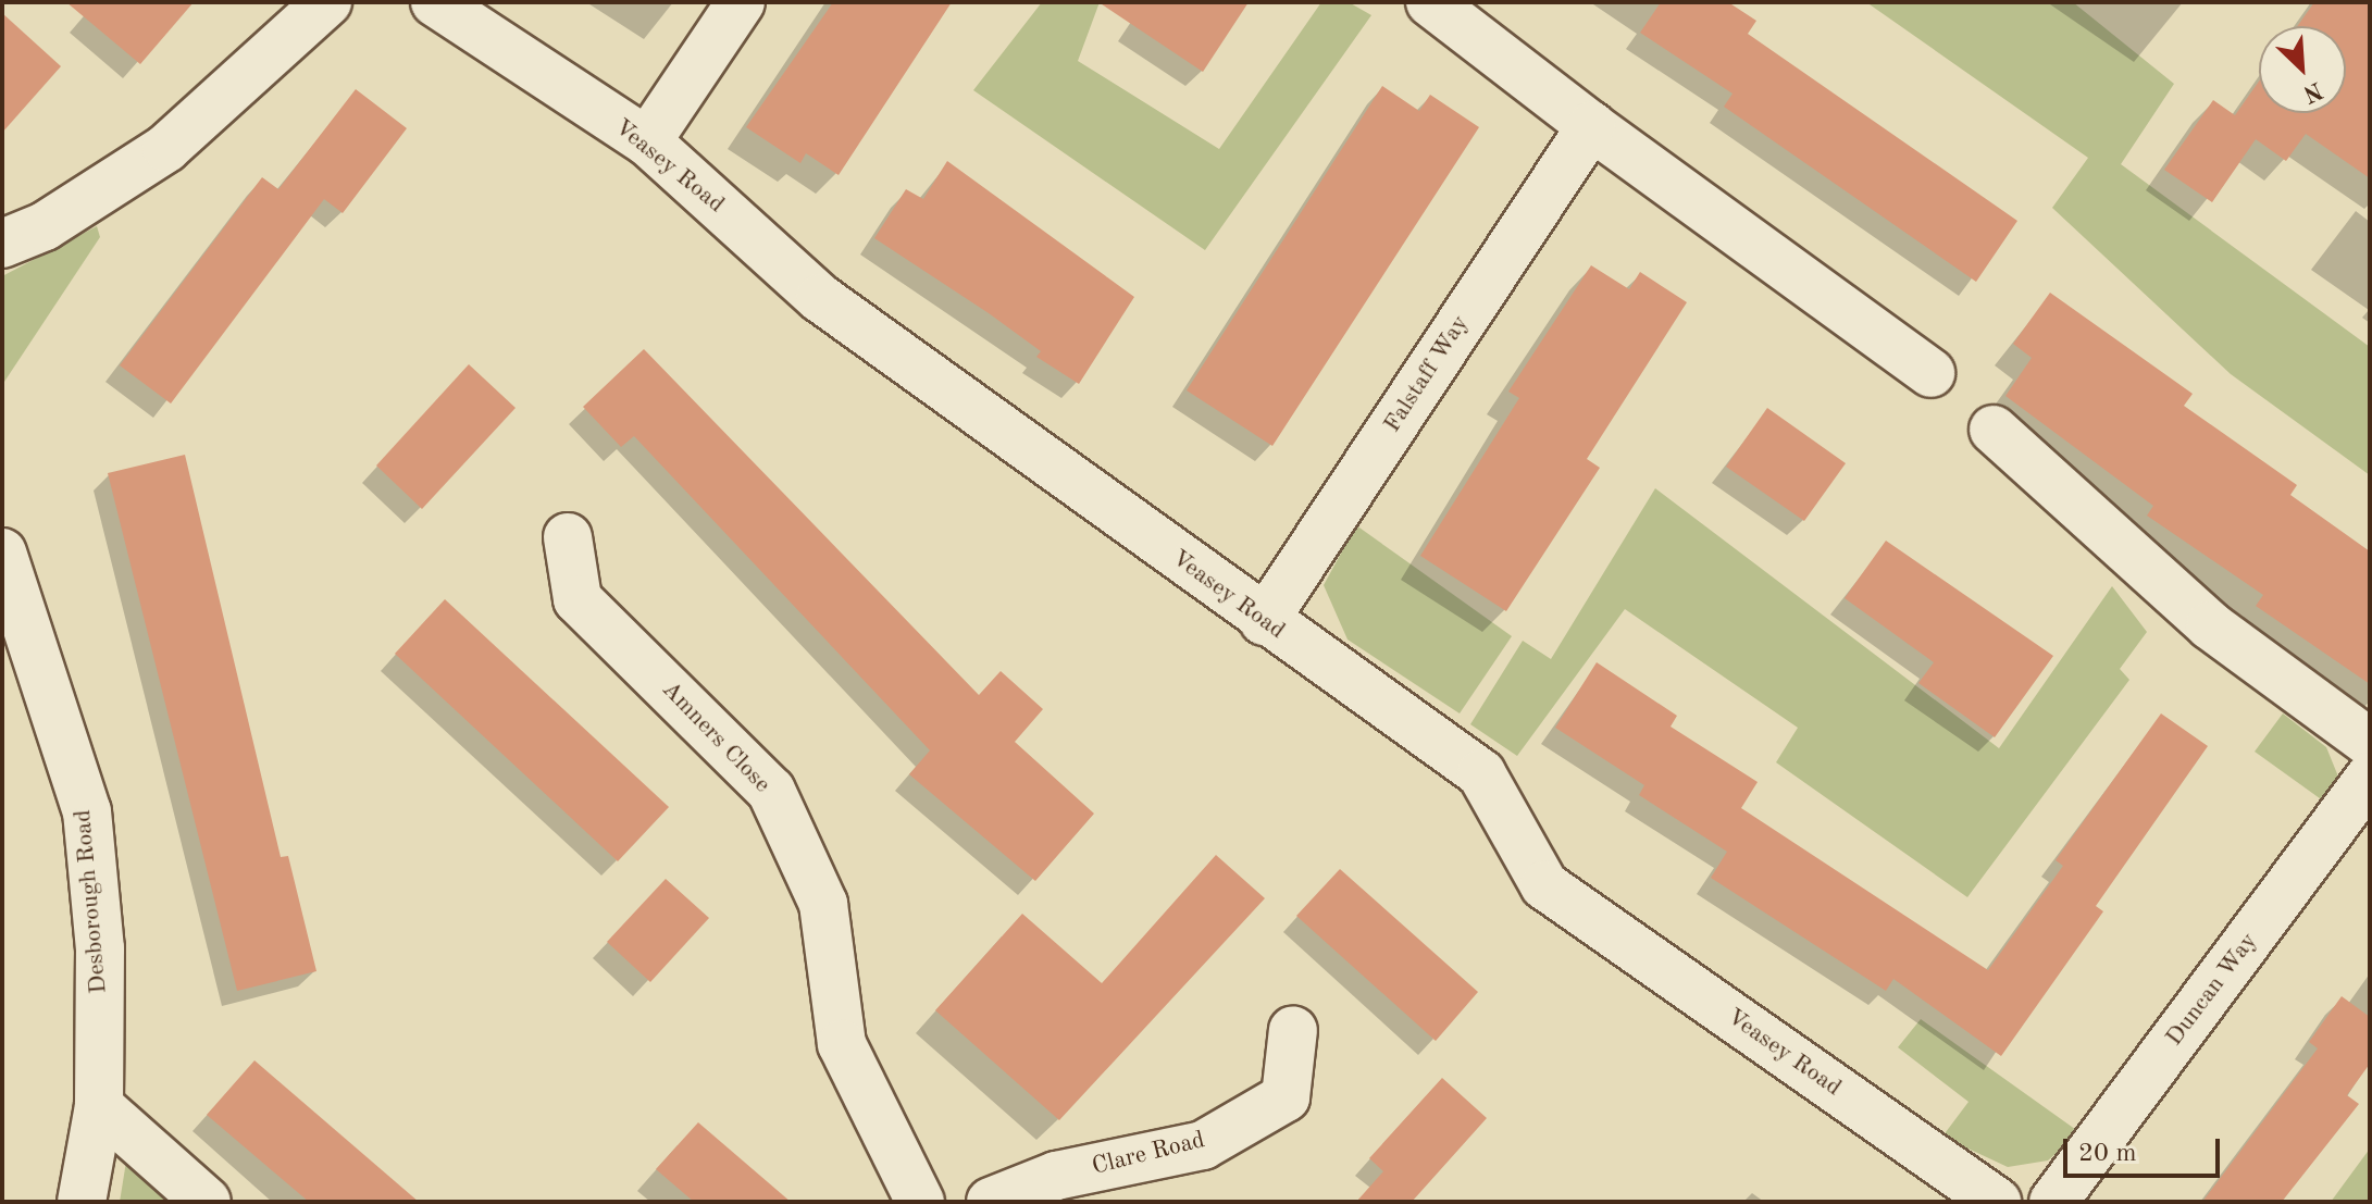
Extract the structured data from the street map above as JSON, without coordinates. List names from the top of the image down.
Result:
{
  "streets": {
    "street": [
      "Veasey Road",
      "Falstaff Way",
      "Amners Close",
      "Desborough Road",
      "Duncan Way",
      "Clare Road"
    ]
  },
  "crossings": [
    ["Veasey Road", "Falstaff Way"]
  ],
  "scale_bar": "20 m",
  "north": "bottom right"
}
